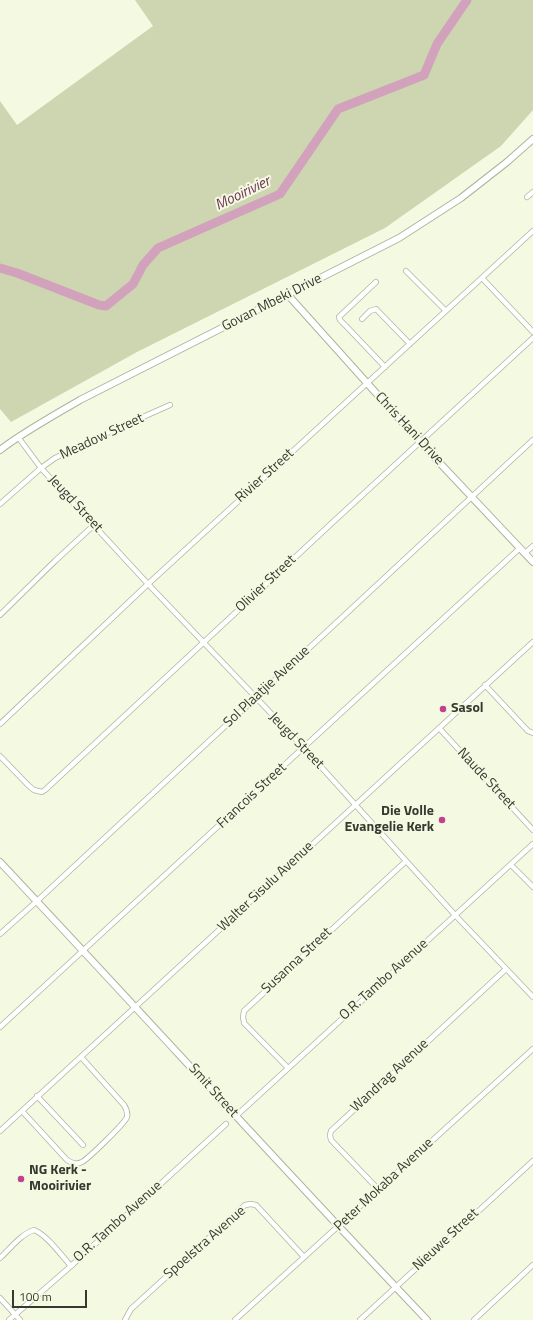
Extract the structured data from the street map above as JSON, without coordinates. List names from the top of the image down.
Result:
{
  "streets": {
    "street": [
      "Govan Mbeki Drive",
      "Chris Hani Drive",
      "Meadow Street",
      "Rivier Street",
      "Jeugd Street",
      "Olivier Street",
      "Sol Plaatjie Avenue",
      "Naude Street",
      "Francois Street",
      "Walter Sisulu Avenue",
      "Susanna Street",
      "O.R. Tambo Avenue",
      "Wandrag Avenue",
      "Smit Street",
      "Peter Mokaba Avenue",
      "Nieuwe Street",
      "Spoelstra Avenue"
    ]
  },
  "crossings": [
    ["Govan Mbeki Drive", "Chris Hani Drive"],
    ["Govan Mbeki Drive", "Jeugd Street"],
    ["Chris Hani Drive", "Rivier Street"],
    ["Chris Hani Drive", "Olivier Street"],
    ["Chris Hani Drive", "Sol Plaatjie Avenue"],
    ["Chris Hani Drive", "Francois Street"],
    ["Meadow Street", "Jeugd Street"],
    ["Rivier Street", "Jeugd Street"],
    ["Jeugd Street", "Olivier Street"],
    ["Jeugd Street", "Sol Plaatjie Avenue"],
    ["Jeugd Street", "Francois Street"],
    ["Jeugd Street", "Walter Sisulu Avenue"],
    ["Jeugd Street", "Susanna Street"],
    ["Jeugd Street", "O.R. Tambo Avenue"],
    ["Jeugd Street", "Wandrag Avenue"],
    ["Sol Plaatjie Avenue", "Smit Street"],
    ["Naude Street", "Walter Sisulu Avenue"],
    ["Francois Street", "Smit Street"],
    ["Walter Sisulu Avenue", "Smit Street"],
    ["Susanna Street", "O.R. Tambo Avenue"],
    ["O.R. Tambo Avenue", "Smit Street"],
    ["Wandrag Avenue", "Peter Mokaba Avenue"],
    ["Smit Street", "Peter Mokaba Avenue"],
    ["Smit Street", "Nieuwe Street"],
    ["Peter Mokaba Avenue", "Spoelstra Avenue"]
  ],
  "water": ["Mooirivier"],
  "places": ["Sasol", "Die Volle Evangelie Kerk", "NG Kerk - Mooirivier"],
  "scale_bar": "100 m"
}
